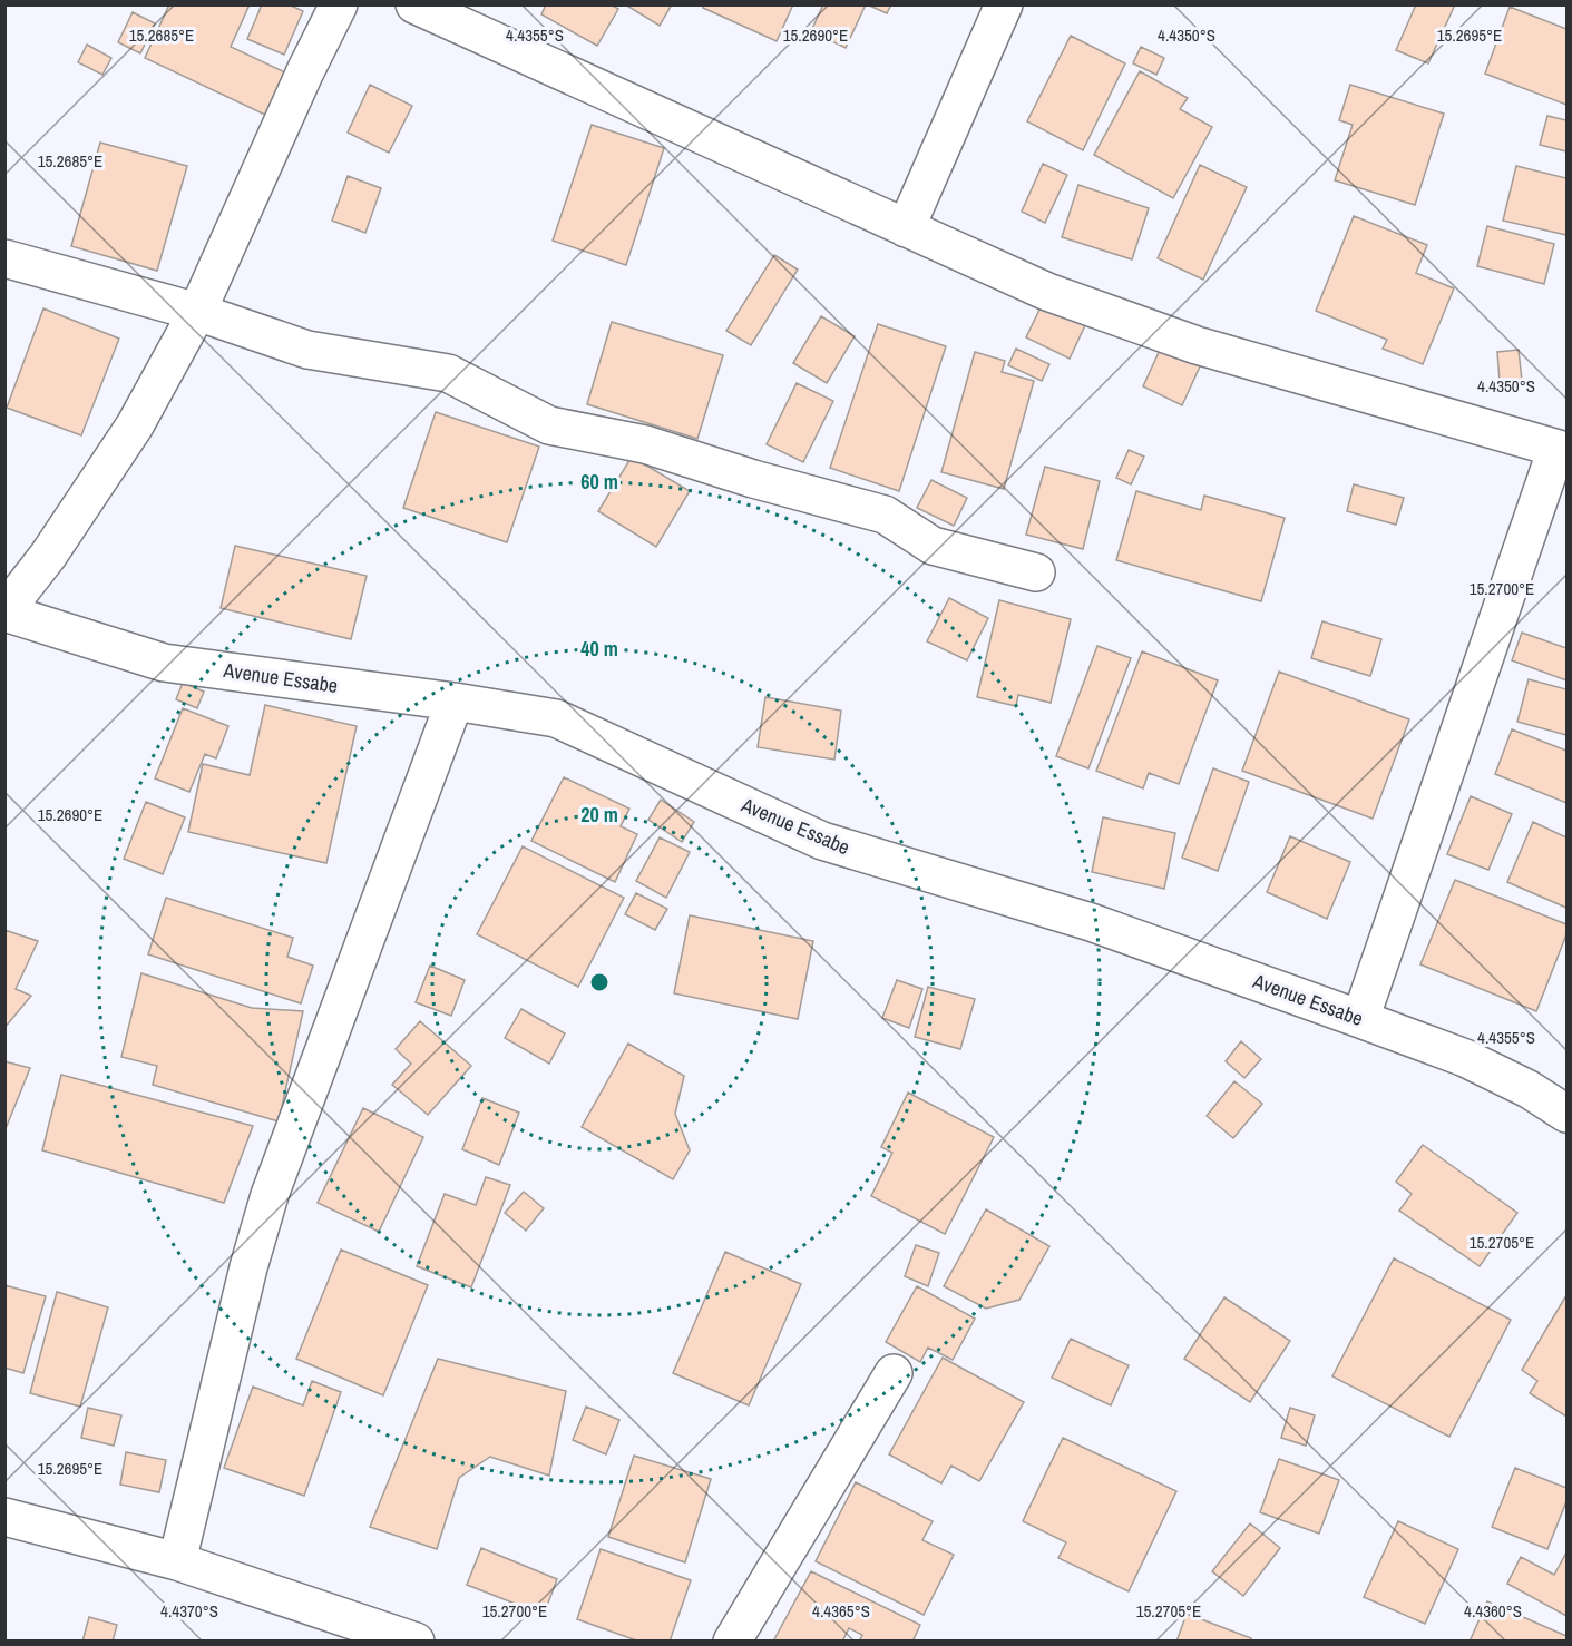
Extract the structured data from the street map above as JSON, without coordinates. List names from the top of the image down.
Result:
{
  "streets": {
    "street": ["Avenue Essabe"]
  },
  "coordinates": [
    "15.2685°E",
    "4.4355°S",
    "15.2690°E",
    "4.4350°S",
    "15.2695°E",
    "15.2700°E",
    "15.2705°E",
    "4.4370°S",
    "4.4365°S",
    "4.4360°S"
  ],
  "rings": ["60 m", "40 m", "20 m"]
}
